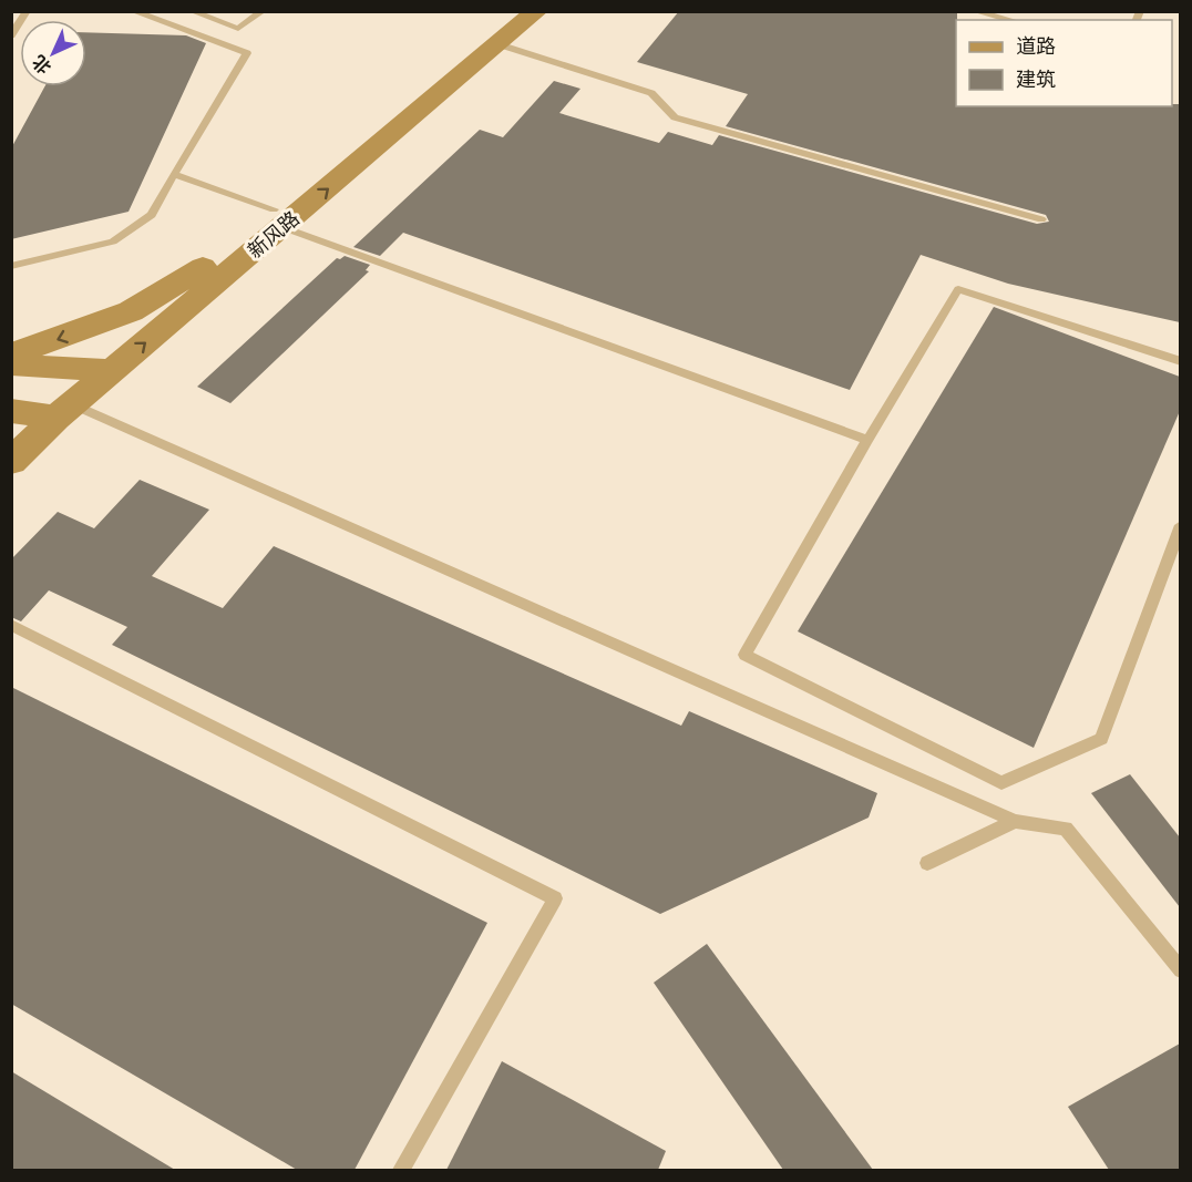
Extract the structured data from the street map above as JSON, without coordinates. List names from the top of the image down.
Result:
{
  "streets": {
    "main road": ["新风路"]
  },
  "legend": ["道路", "建筑"],
  "north": "bottom left"
}
